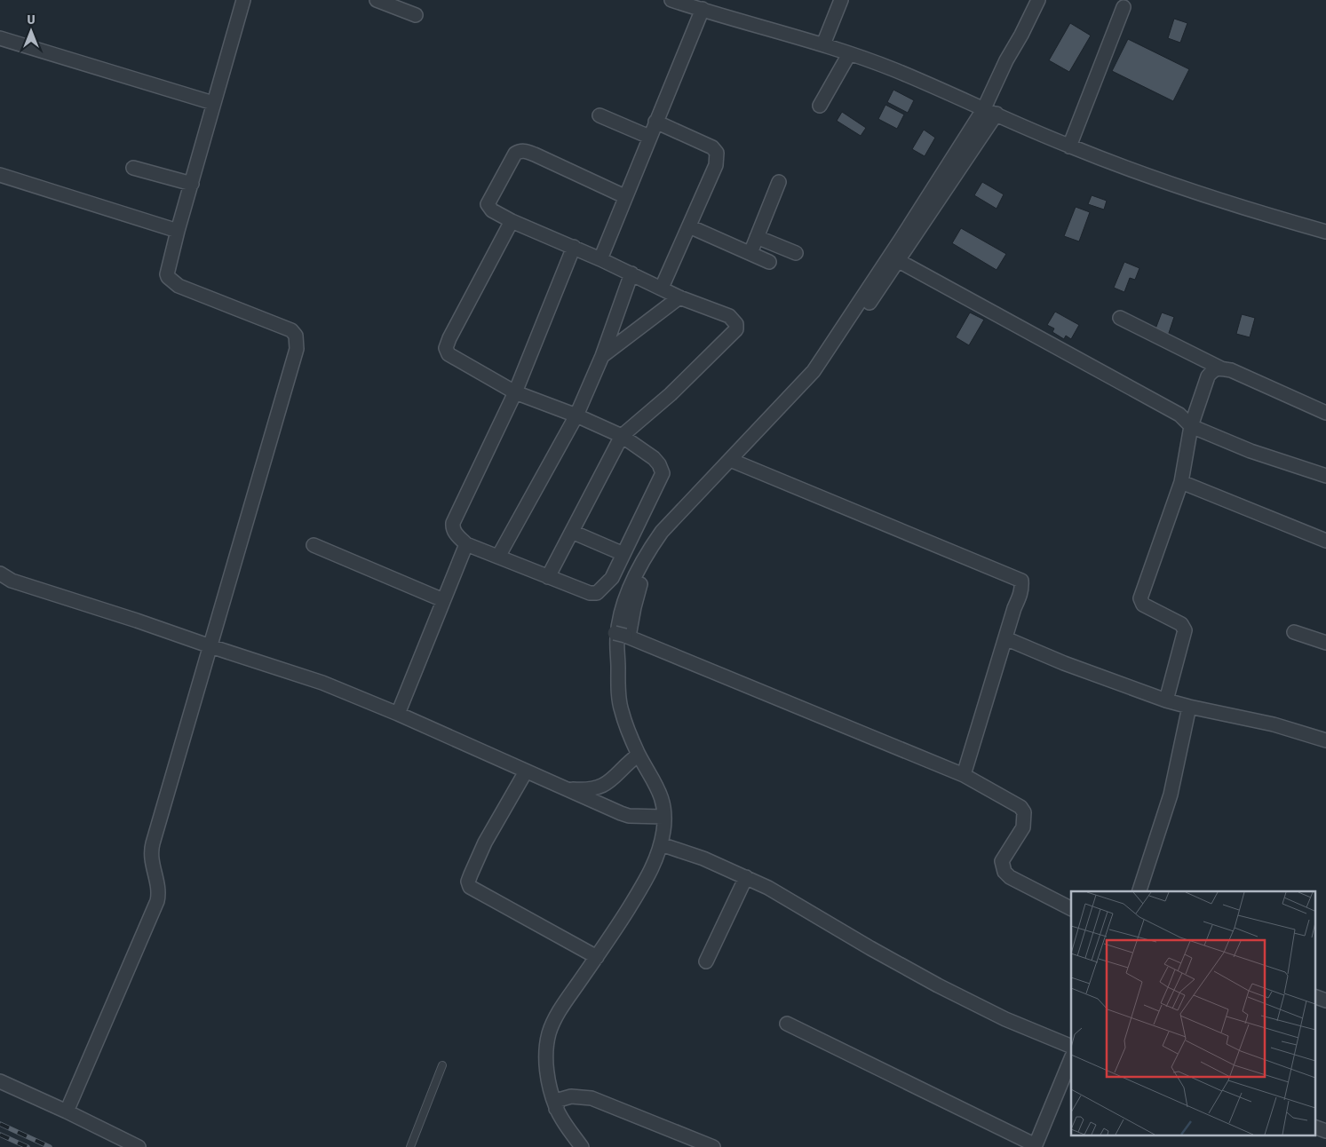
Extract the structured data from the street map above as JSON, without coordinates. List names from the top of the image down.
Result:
{
  "north": "top"
}
